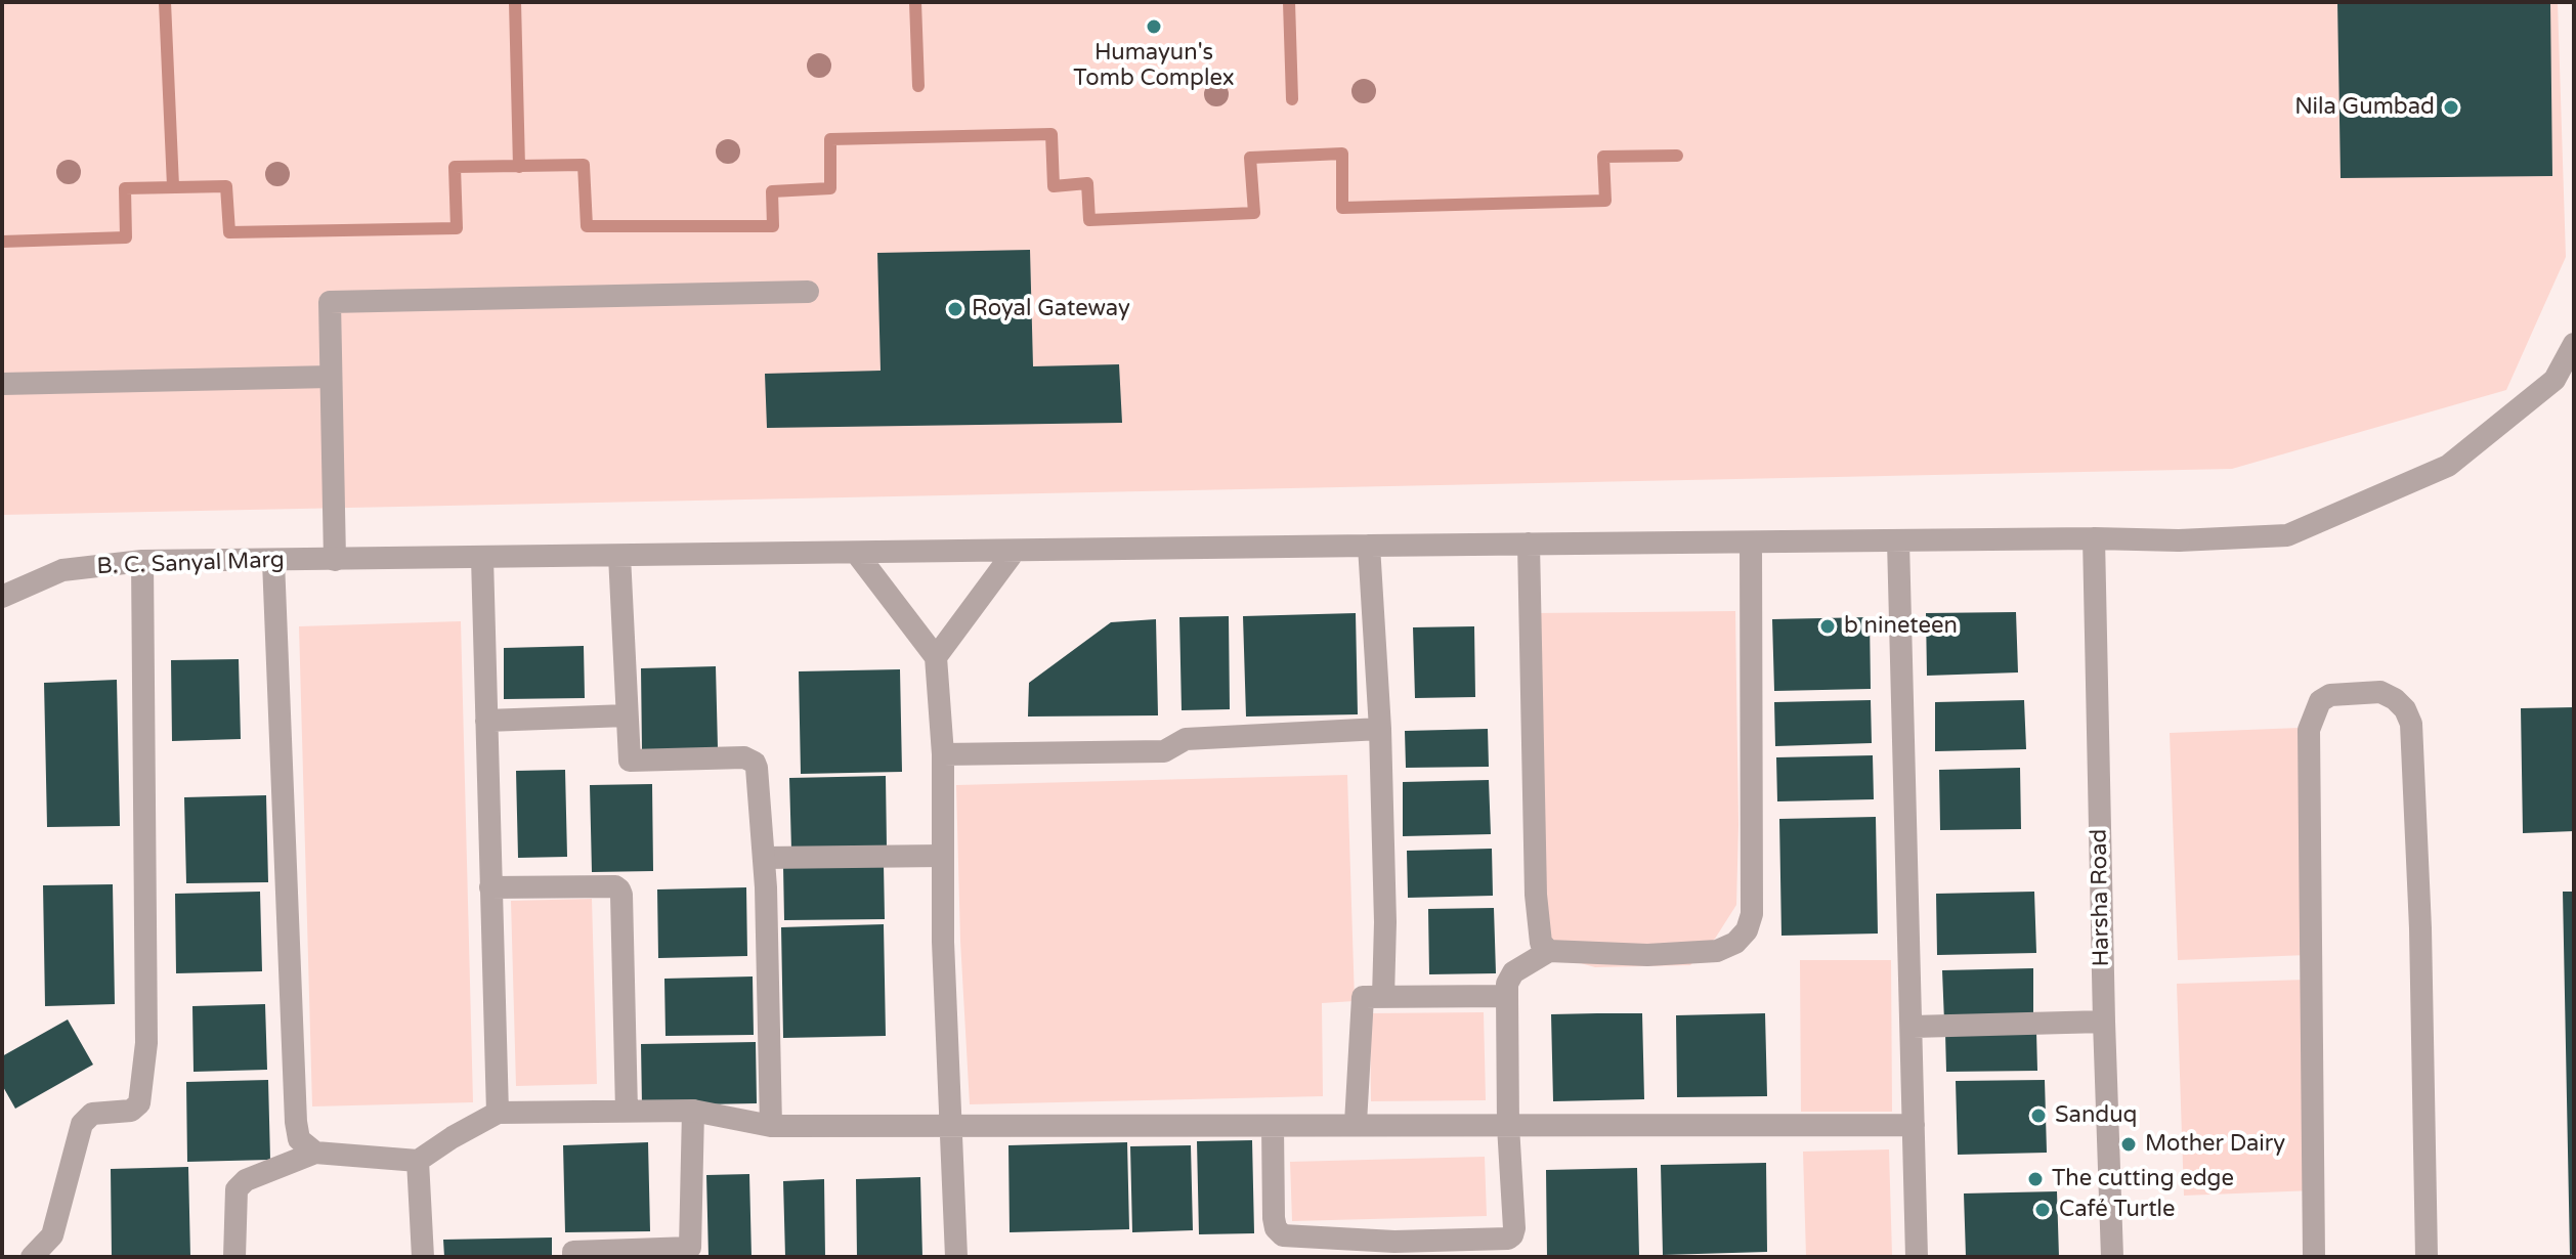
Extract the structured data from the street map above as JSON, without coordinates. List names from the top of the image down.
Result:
{
  "streets": {
    "street": ["B. C. Sanyal Marg", "Harsha Road"]
  },
  "crossings": [
    ["B. C. Sanyal Marg", "Harsha Road"]
  ],
  "places": [
    "Humayun's Tomb Complex",
    "Nila Gumbad",
    "Royal Gateway",
    "b nineteen",
    "Sanduq",
    "Mother Dairy",
    "The cutting edge",
    "Café Turtle"
  ]
}
